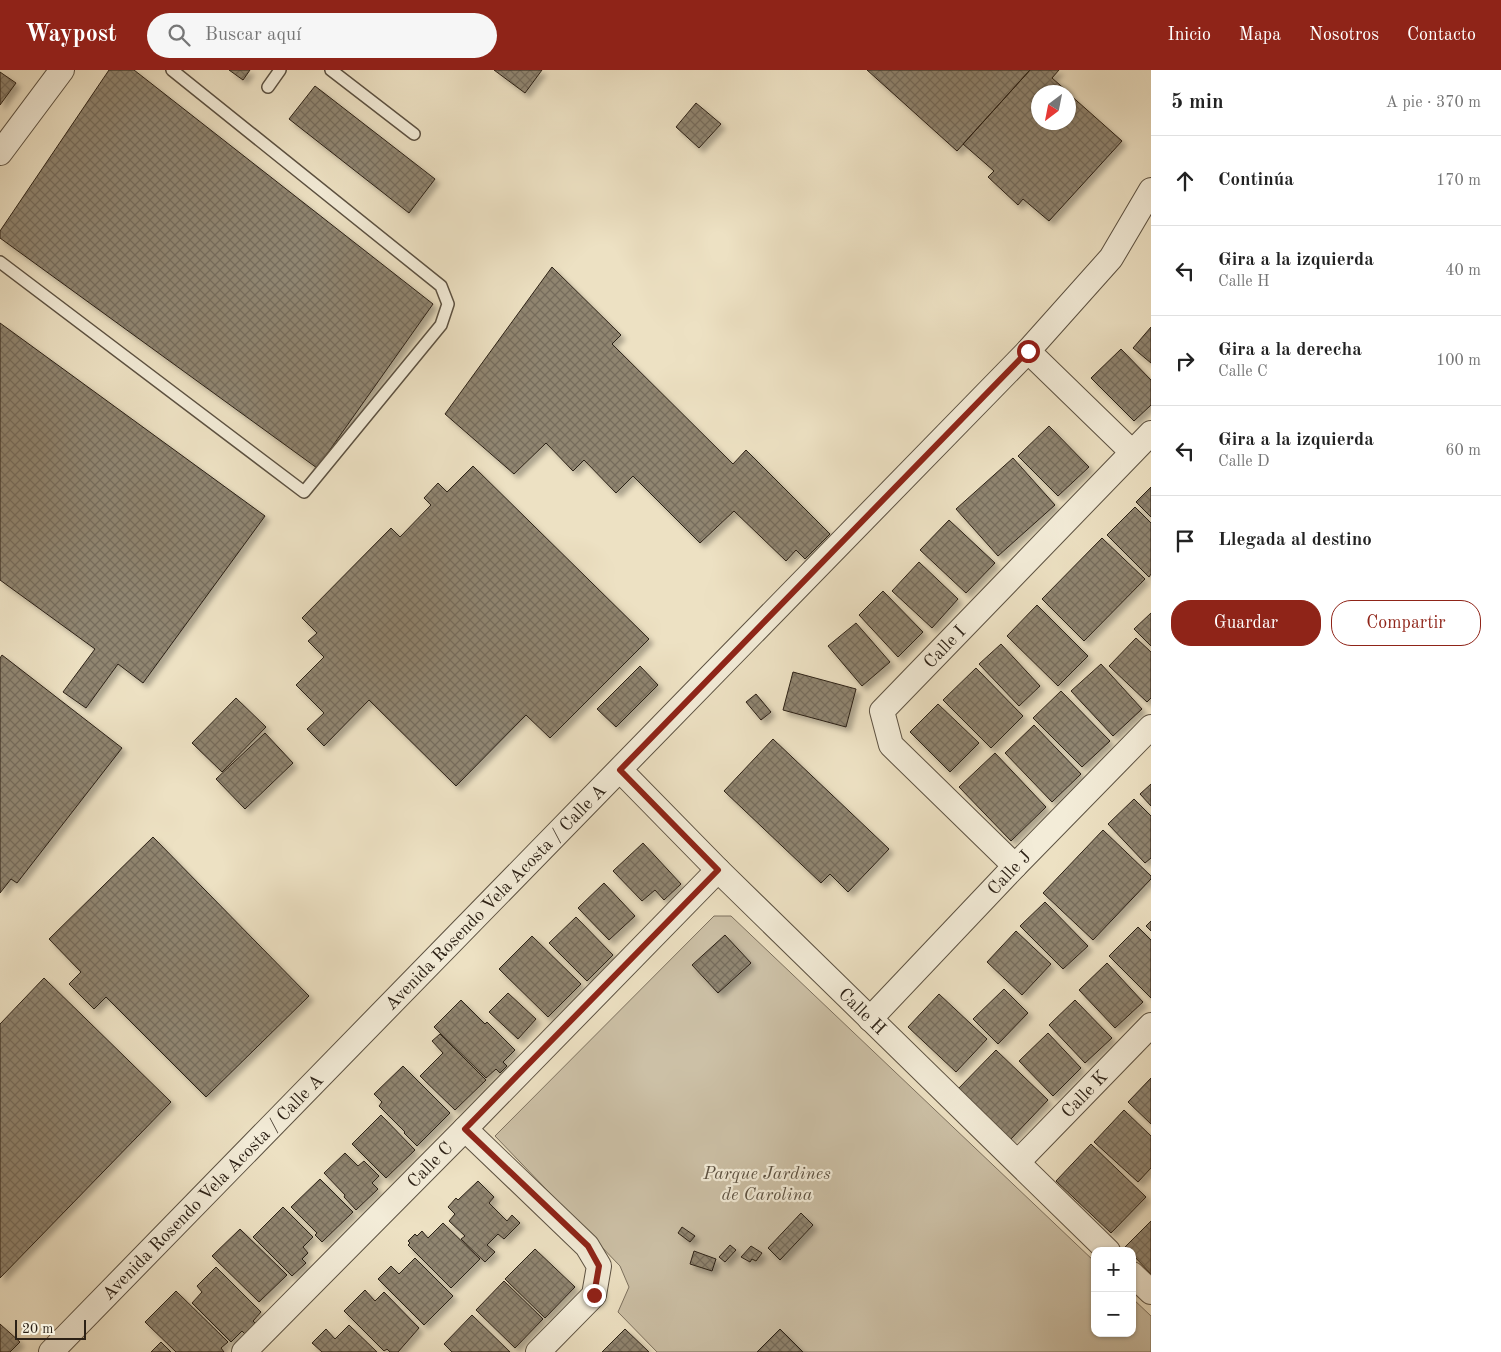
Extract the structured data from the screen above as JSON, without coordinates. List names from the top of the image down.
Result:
{
  "streets": {
    "street": [
      "Calle I",
      "Calle J",
      "Avenida Rosendo Vela Acosta / Calle A",
      "Calle H",
      "Calle K",
      "Calle C"
    ]
  },
  "crossings": [
    ["Calle I", "Calle J"],
    ["Calle J", "Calle H"],
    ["Avenida Rosendo Vela Acosta / Calle A", "Calle H"],
    ["Calle H", "Calle K"],
    ["Calle H", "Calle C"]
  ],
  "parks": ["Parque Jardines de Carolina"],
  "scale_bar": "20 m",
  "north": "bottom left",
  "page": {
    "header": "Waypost",
    "search": "Buscar aquí",
    "nav": [
      "Inicio",
      "Mapa",
      "Nosotros",
      "Contacto"
    ],
    "heading": ["5 min", "A pie · 370 m"],
    "list": [
      ["Continúa", "170 m"],
      ["Gira a la izquierda", "Calle H", "40 m"],
      ["Gira a la derecha", "Calle C", "100 m"],
      ["Gira a la izquierda", "Calle D", "60 m"],
      "Llegada al destino"
    ],
    "buttons": ["Guardar", "Compartir"],
    "map_buttons": ["+", "−"],
    "scale": "20 m"
  }
}
